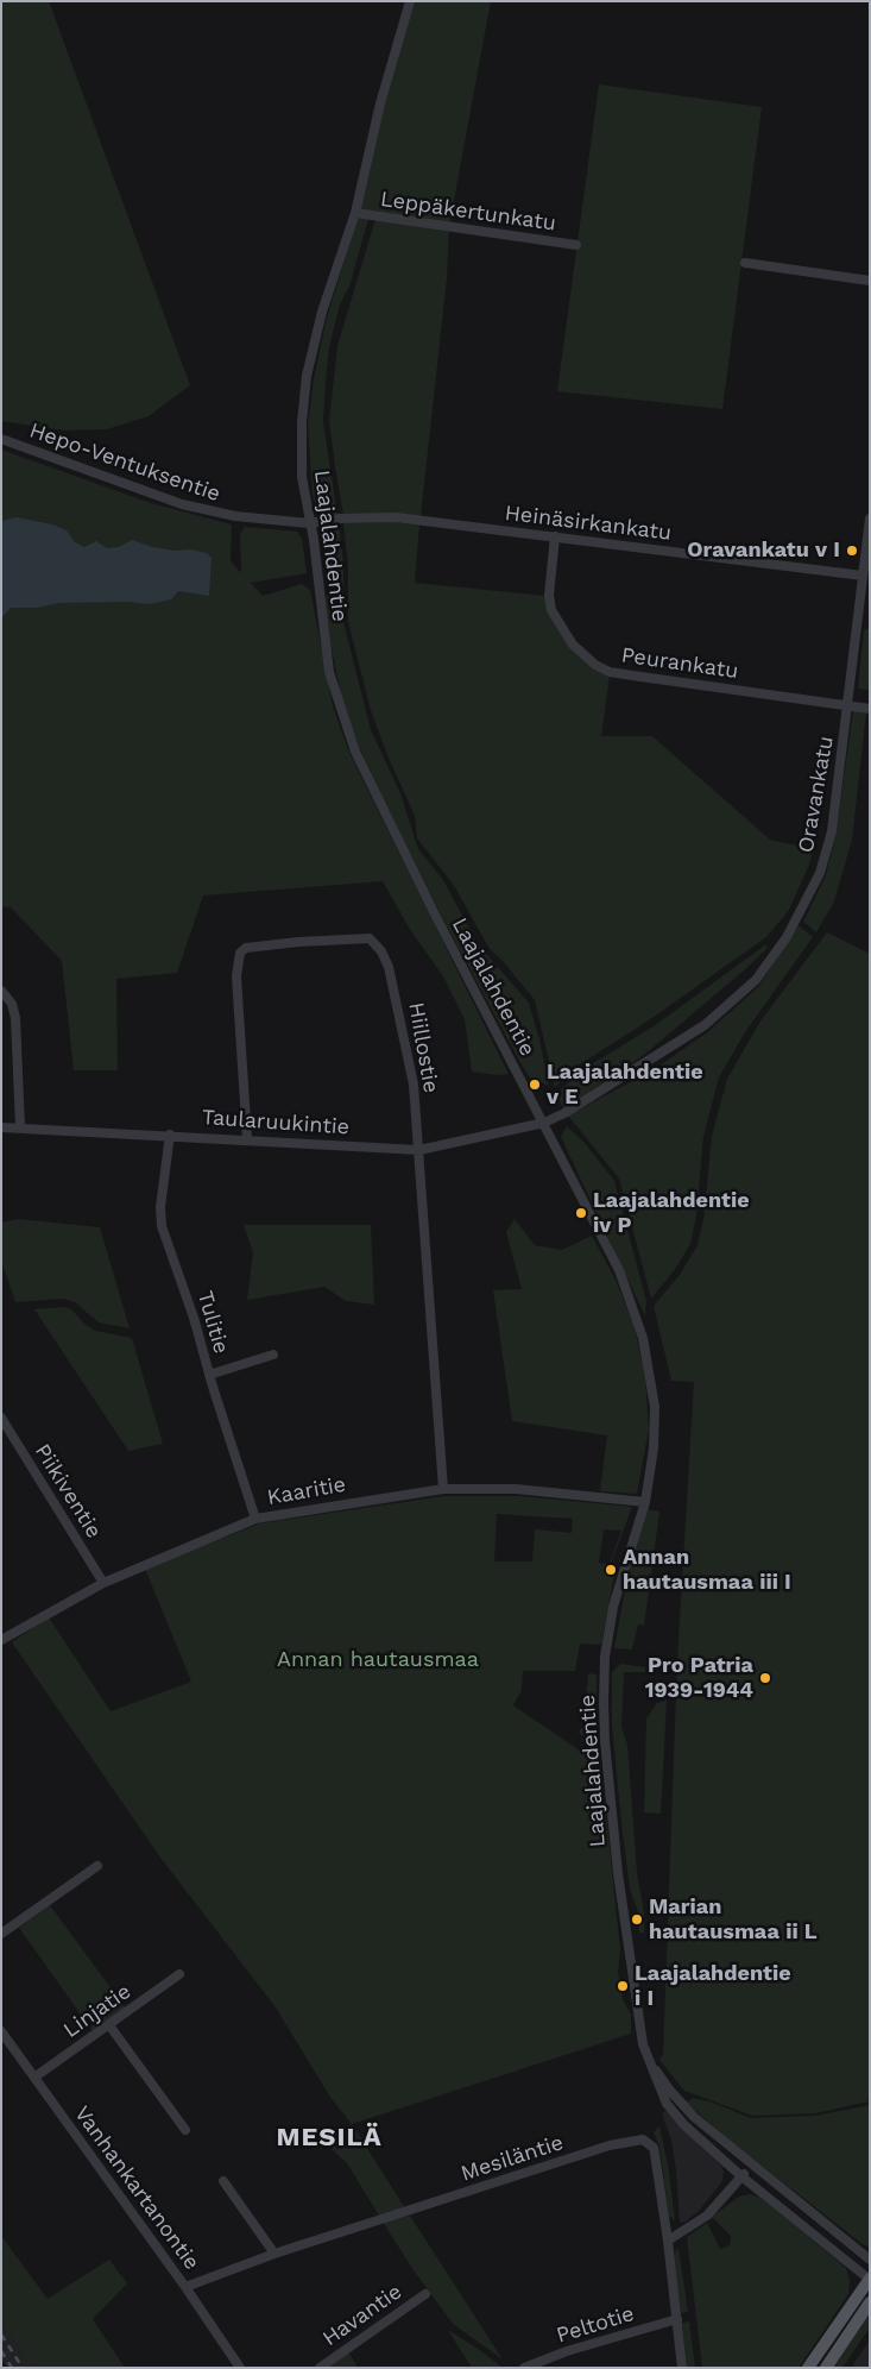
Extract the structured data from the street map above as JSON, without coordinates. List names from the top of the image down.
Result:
{
  "streets": {
    "street": [
      "Leppäkertunkatu",
      "Hepo-Ventuksentie",
      "Heinäsirkankatu",
      "Laajalahdentie",
      "Peurankatu",
      "Oravankatu",
      "Hiillostie",
      "Taularuukintie",
      "Tulitie",
      "Piikiventie",
      "Kaaritie",
      "Linjatie",
      "Mesiläntie",
      "Vanhankartanontie",
      "Havantie",
      "Peltotie"
    ]
  },
  "crossings": [
    ["Leppäkertunkatu", "Laajalahdentie"],
    ["Hepo-Ventuksentie", "Heinäsirkankatu"],
    ["Hepo-Ventuksentie", "Laajalahdentie"],
    ["Heinäsirkankatu", "Laajalahdentie"],
    ["Heinäsirkankatu", "Peurankatu"],
    ["Heinäsirkankatu", "Oravankatu"],
    ["Laajalahdentie", "Oravankatu"],
    ["Laajalahdentie", "Taularuukintie"],
    ["Laajalahdentie", "Kaaritie"],
    ["Peurankatu", "Oravankatu"],
    ["Oravankatu", "Taularuukintie"],
    ["Hiillostie", "Taularuukintie"],
    ["Hiillostie", "Kaaritie"],
    ["Taularuukintie", "Tulitie"],
    ["Tulitie", "Kaaritie"],
    ["Piikiventie", "Kaaritie"],
    ["Linjatie", "Vanhankartanontie"],
    ["Mesiläntie", "Vanhankartanontie"]
  ],
  "districts": ["MESILÄ"],
  "parks": ["Annan hautausmaa"],
  "places": [
    "Oravankatu v I",
    "Laajalahdentie v E",
    "Laajalahdentie iv P",
    "Annan hautausmaa iii I",
    "Pro Patria 1939-1944",
    "Marian hautausmaa ii L",
    "Laajalahdentie i I"
  ]
}
